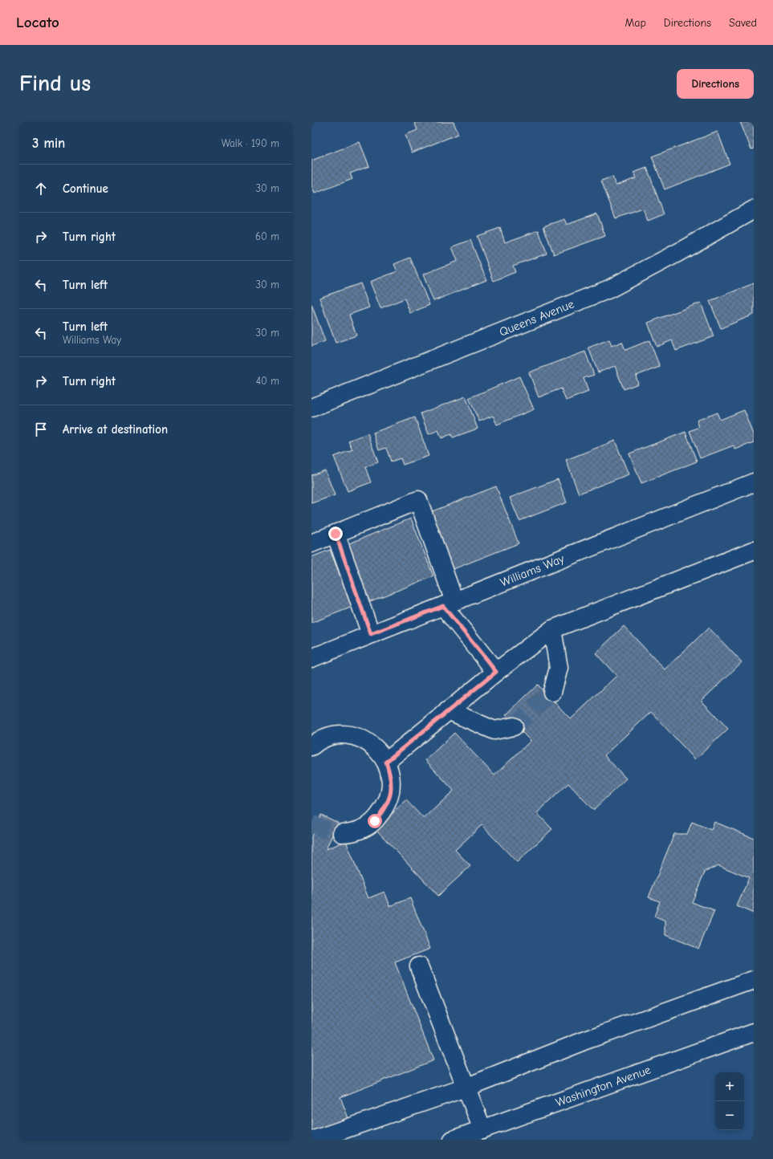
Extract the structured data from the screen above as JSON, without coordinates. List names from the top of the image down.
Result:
{
  "streets": {
    "street": ["Queens Avenue", "Williams Way", "Washington Avenue"]
  },
  "page": {
    "header": "Locato",
    "nav": ["Map", "Directions", "Saved"],
    "buttons": "Directions",
    "title": "Find us",
    "heading": ["3 min", "Walk · 190 m"],
    "list": [
      ["Continue", "30 m"],
      ["Turn right", "60 m"],
      ["Turn left", "30 m"],
      ["Turn left", "Williams Way", "30 m"],
      ["Turn right", "40 m"],
      "Arrive at destination"
    ],
    "map_buttons": ["+", "−"]
  }
}
